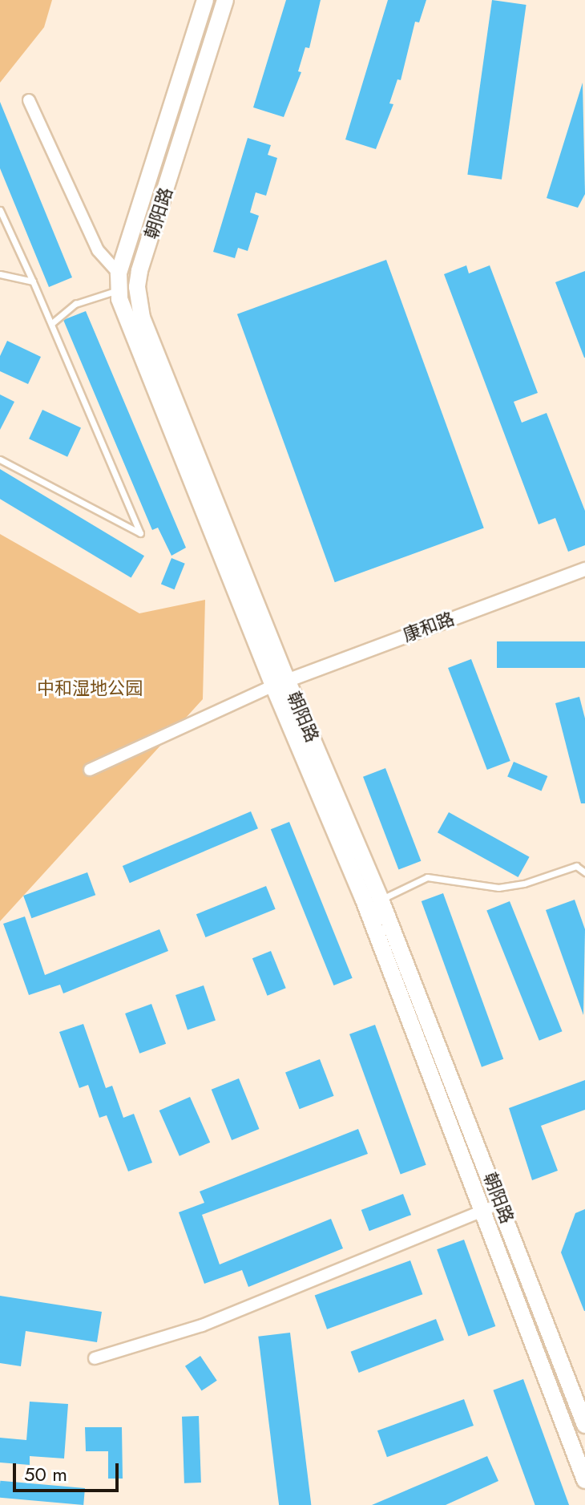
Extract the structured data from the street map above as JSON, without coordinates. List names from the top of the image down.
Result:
{
  "streets": {
    "main road": ["朝阳路"],
    "street": ["康和路"]
  },
  "crossings": [
    ["朝阳路", "康和路"]
  ],
  "parks": ["中和湿地公园"],
  "scale_bar": "50 m"
}
